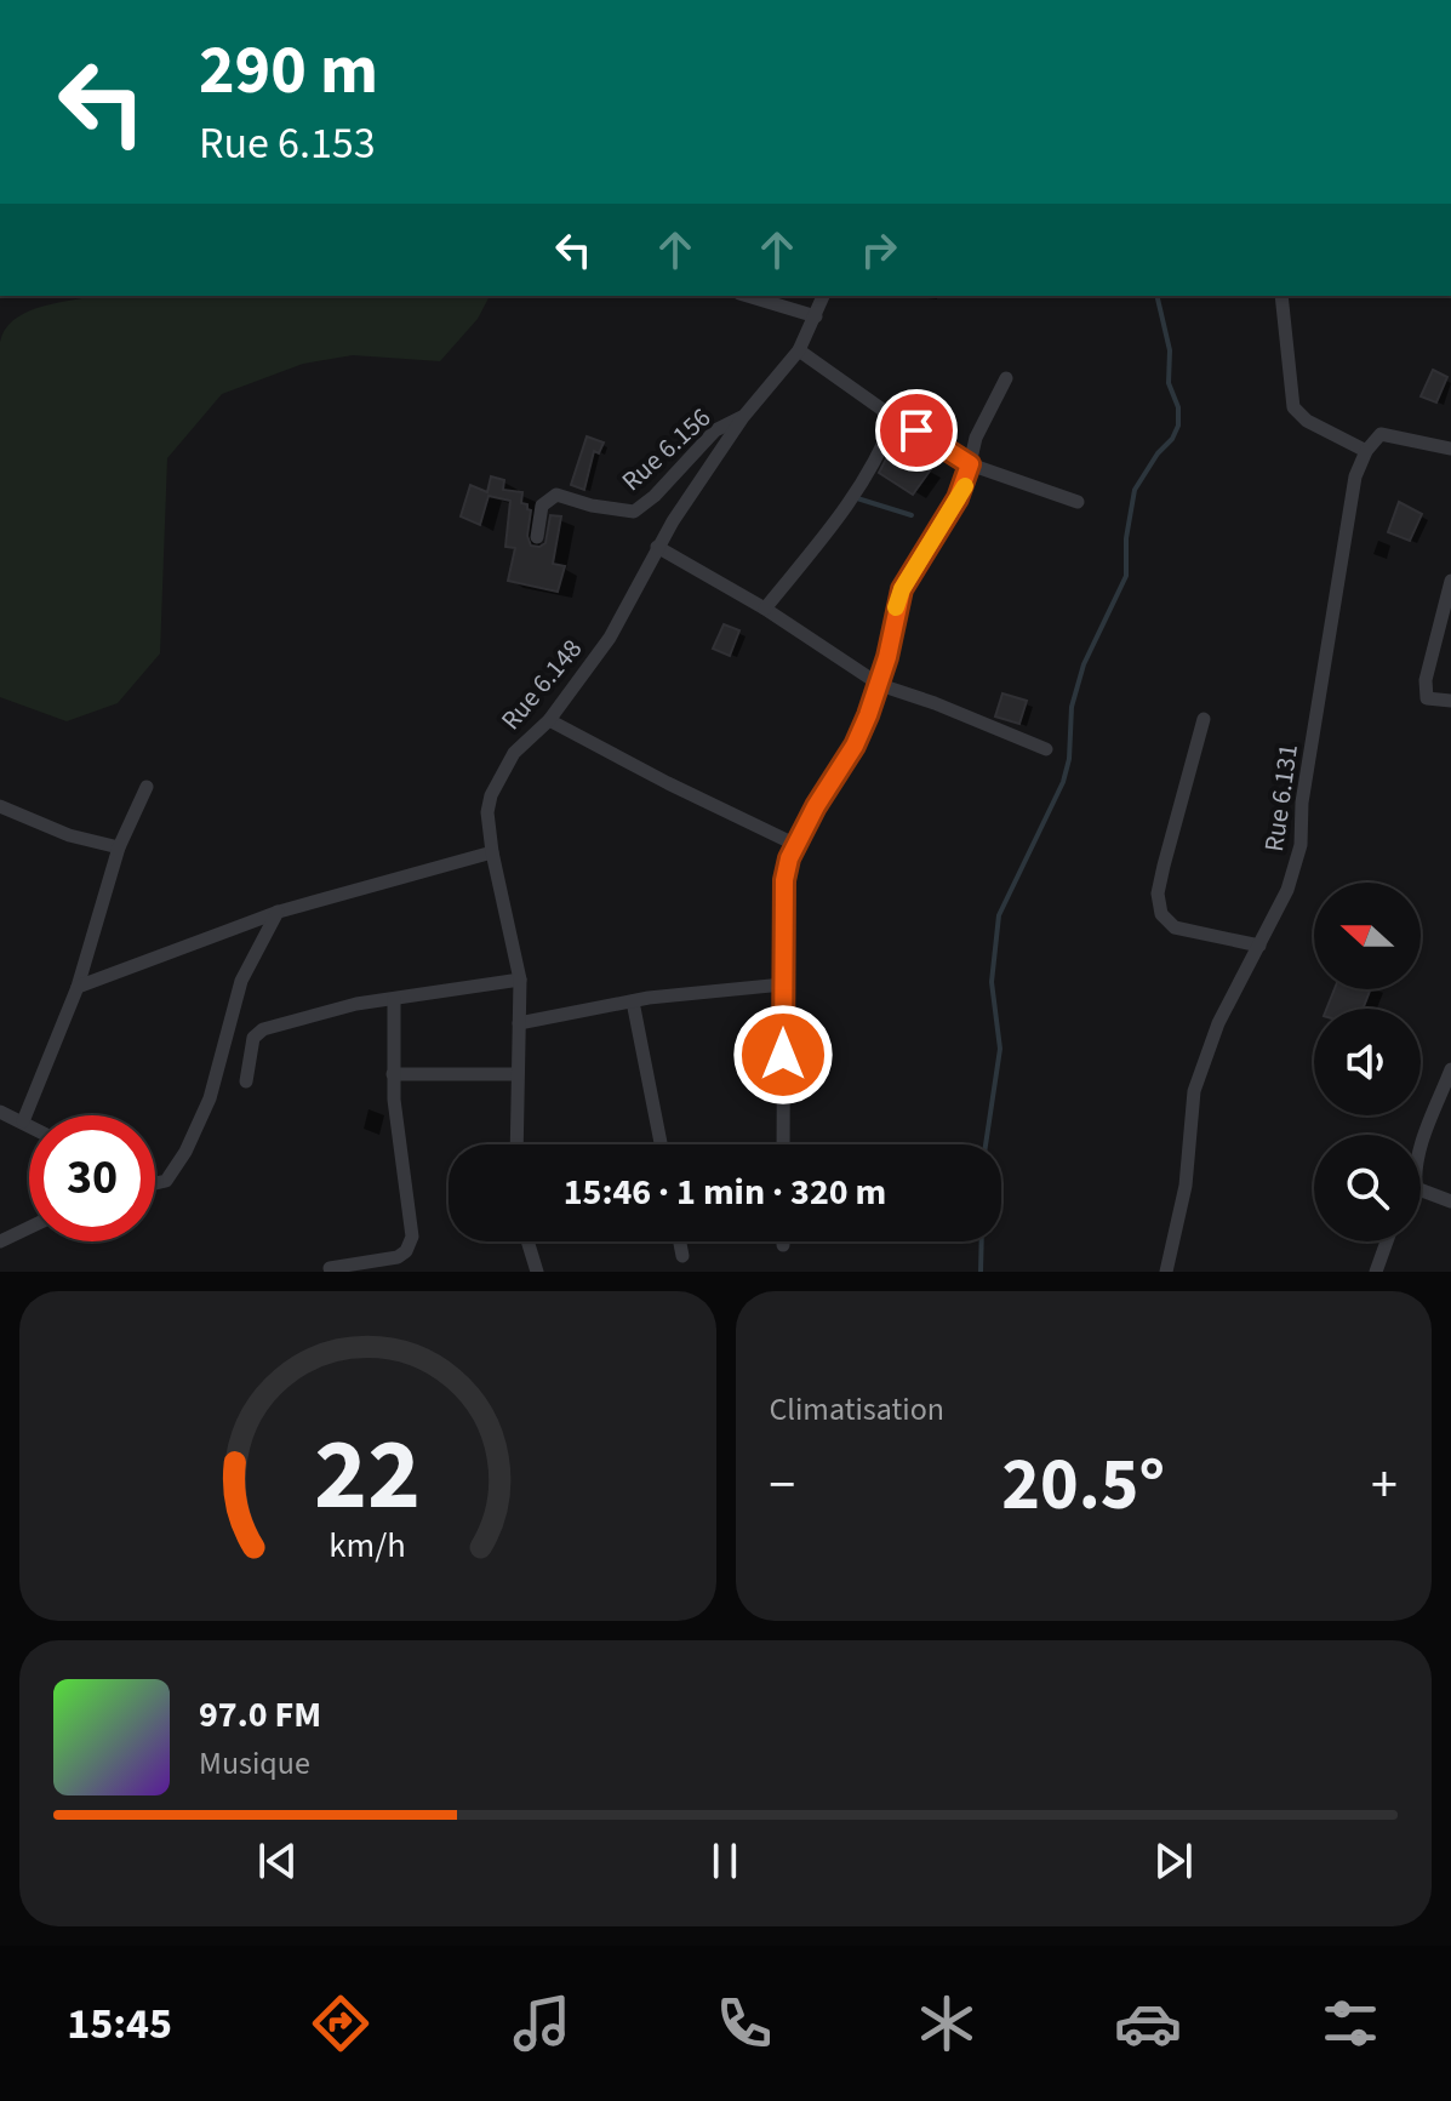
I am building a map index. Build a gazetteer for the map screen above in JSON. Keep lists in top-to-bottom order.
{
  "streets": {
    "street": ["Rue 6.156", "Rue 6.148", "Rue 6.131"]
  },
  "crossings": [
    ["Rue 6.156", "Rue 6.148"]
  ],
  "north": "left",
  "page": {
    "turn": ["290 m", "Rue 6.153"],
    "limit": "30",
    "trip": "15:46 · 1 min · 320 m",
    "tile": "Climatisation",
    "heat": ["−", "20.5°", "+"],
    "song": ["97.0 FM", "Musique"],
    "tabs": "15:45",
    "gauge": ["22", "km/h"]
  }
}
